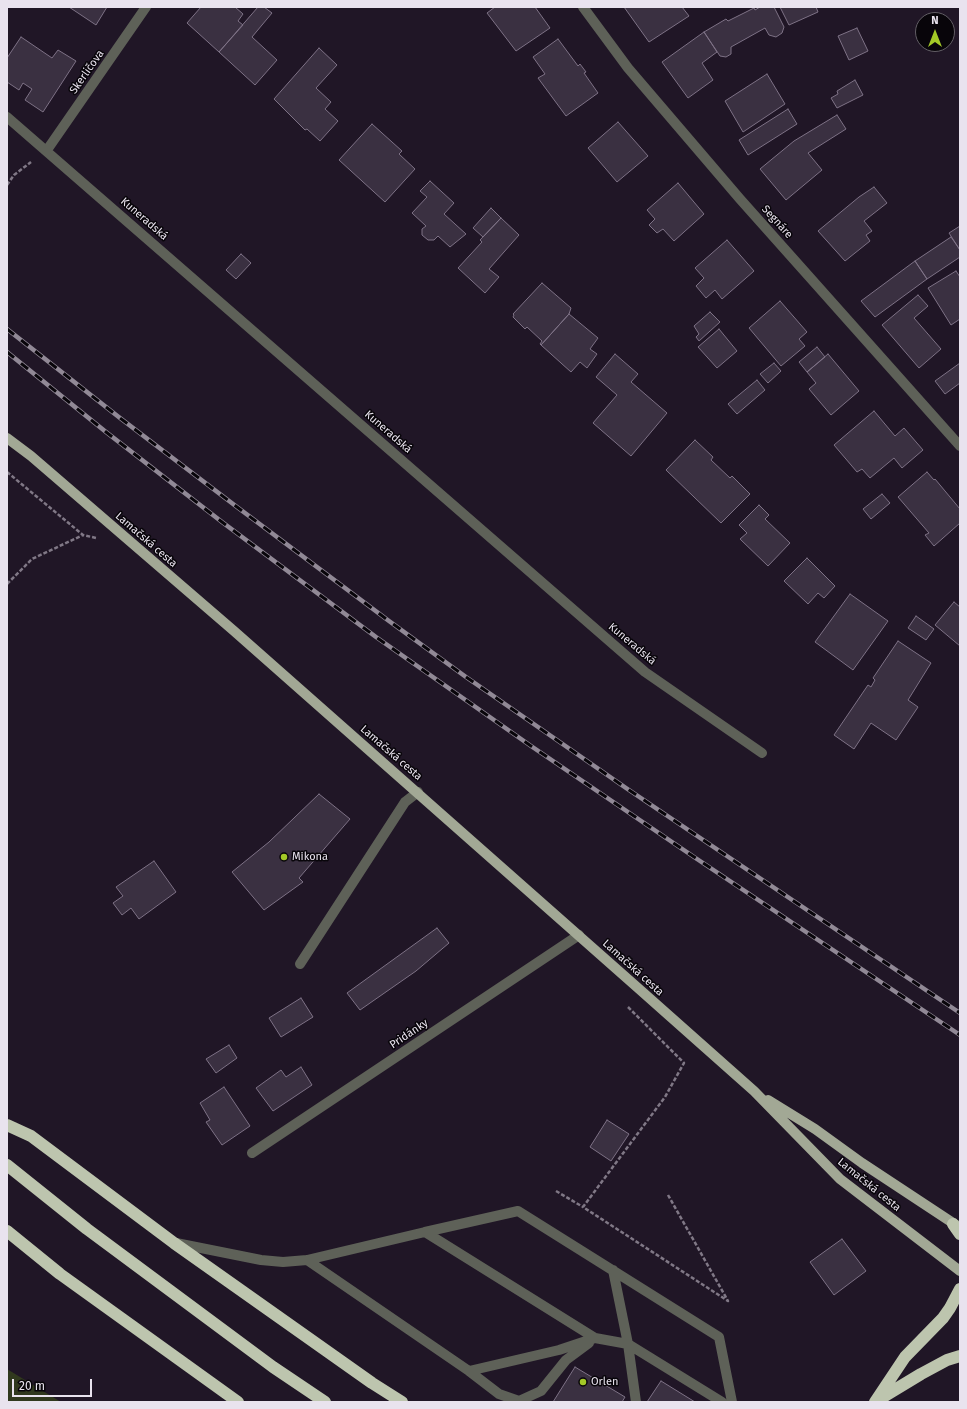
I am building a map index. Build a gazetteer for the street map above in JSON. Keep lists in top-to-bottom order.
{
  "streets": {
    "main road": ["Lamačská cesta"],
    "street": [
      "Skerličova",
      "Kuneradská",
      "Segnáre",
      "Pridánky"
    ]
  },
  "crossings": [
    ["Skerličova", "Kuneradská"],
    ["Lamačská cesta", "Pridánky"]
  ],
  "places": ["Mikona", "Orlen"],
  "scale_bar": "20 m",
  "north": "top"
}
